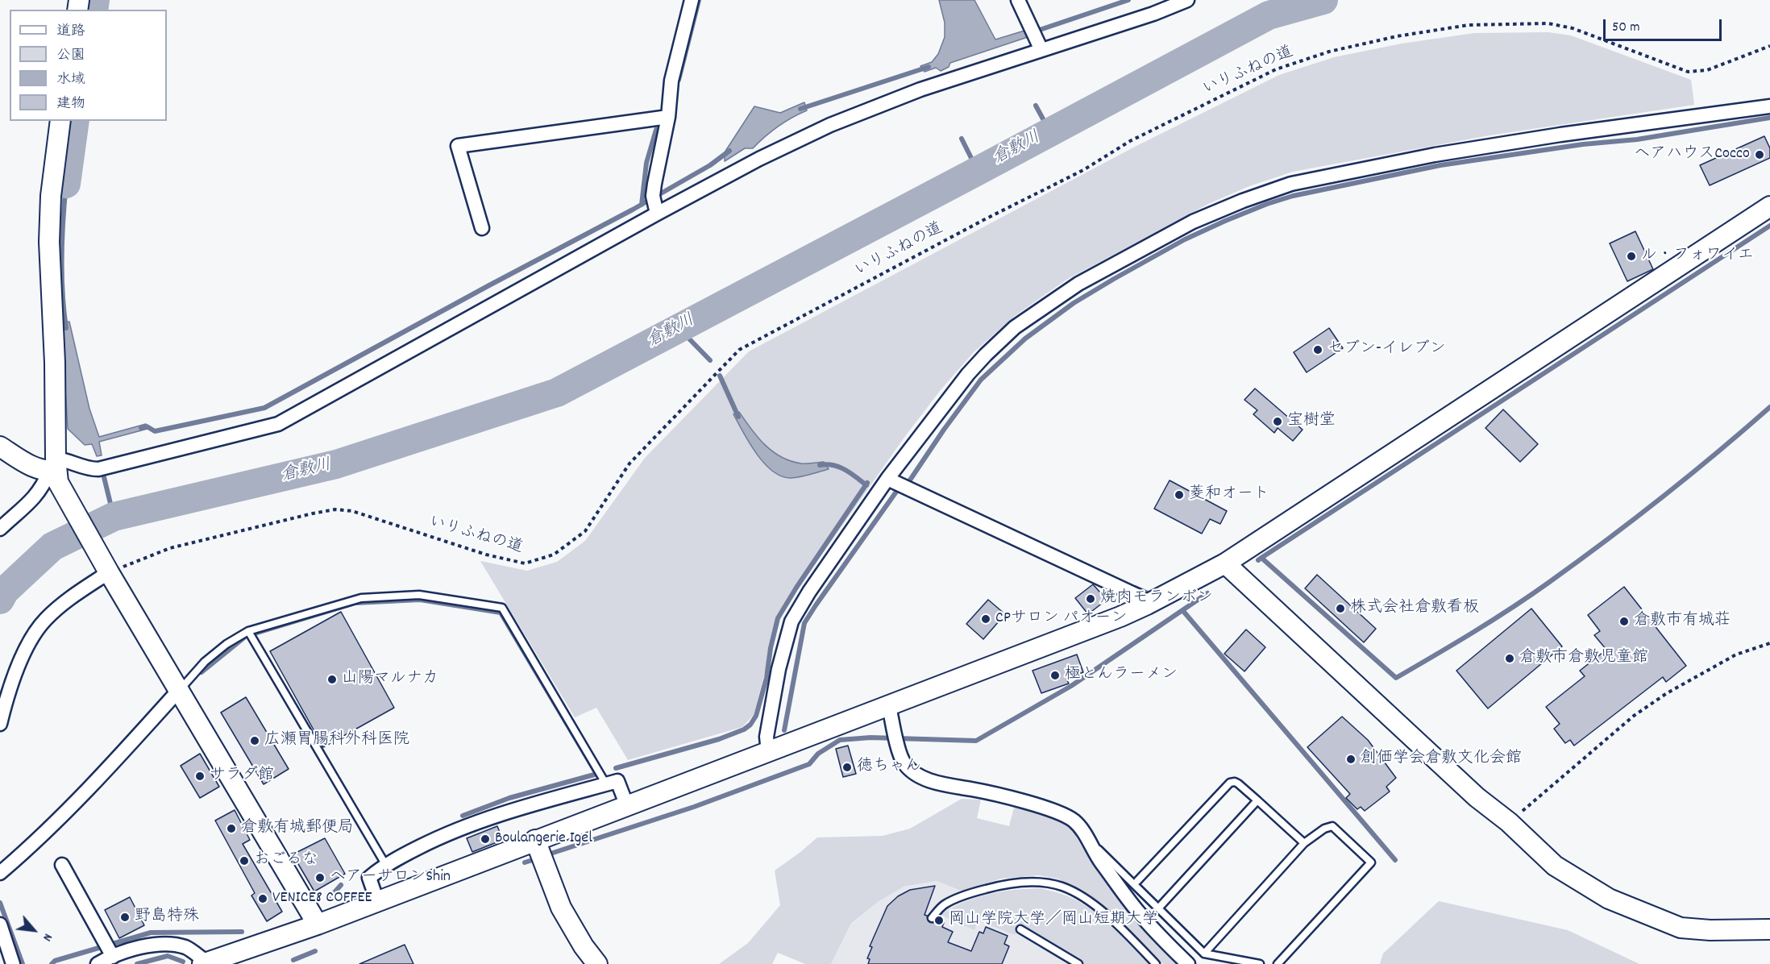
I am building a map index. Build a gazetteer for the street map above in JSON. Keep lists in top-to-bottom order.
{
  "streets": {
    "path": ["いりふねの道"]
  },
  "water": ["倉敷川"],
  "places": [
    "ヘアハウスCocco",
    "ル・フォワイエ",
    "セブン-イレブン",
    "宝樹堂",
    "菱和オート",
    "焼肉モランボン",
    "株式会社倉敷看板",
    "CPサロン パオーン",
    "倉敷市有城荘",
    "倉敷市倉敷児童館",
    "極とんラーメン",
    "山陽マルナカ",
    "広瀬胃腸科外科医院",
    "創価学会倉敷文化会館",
    "徳ちゃん",
    "サラダ館",
    "倉敷有城郵便局",
    "Boulangerie Igel",
    "おごるな",
    "ヘアーサロンShin",
    "VENICE8 COFFEE",
    "野島特殊",
    "岡山学院大学／岡山短期大学"
  ],
  "legend": [
    "道路",
    "公園",
    "水域",
    "建物"
  ],
  "scale_bar": "50 m",
  "north": "bottom right"
}
